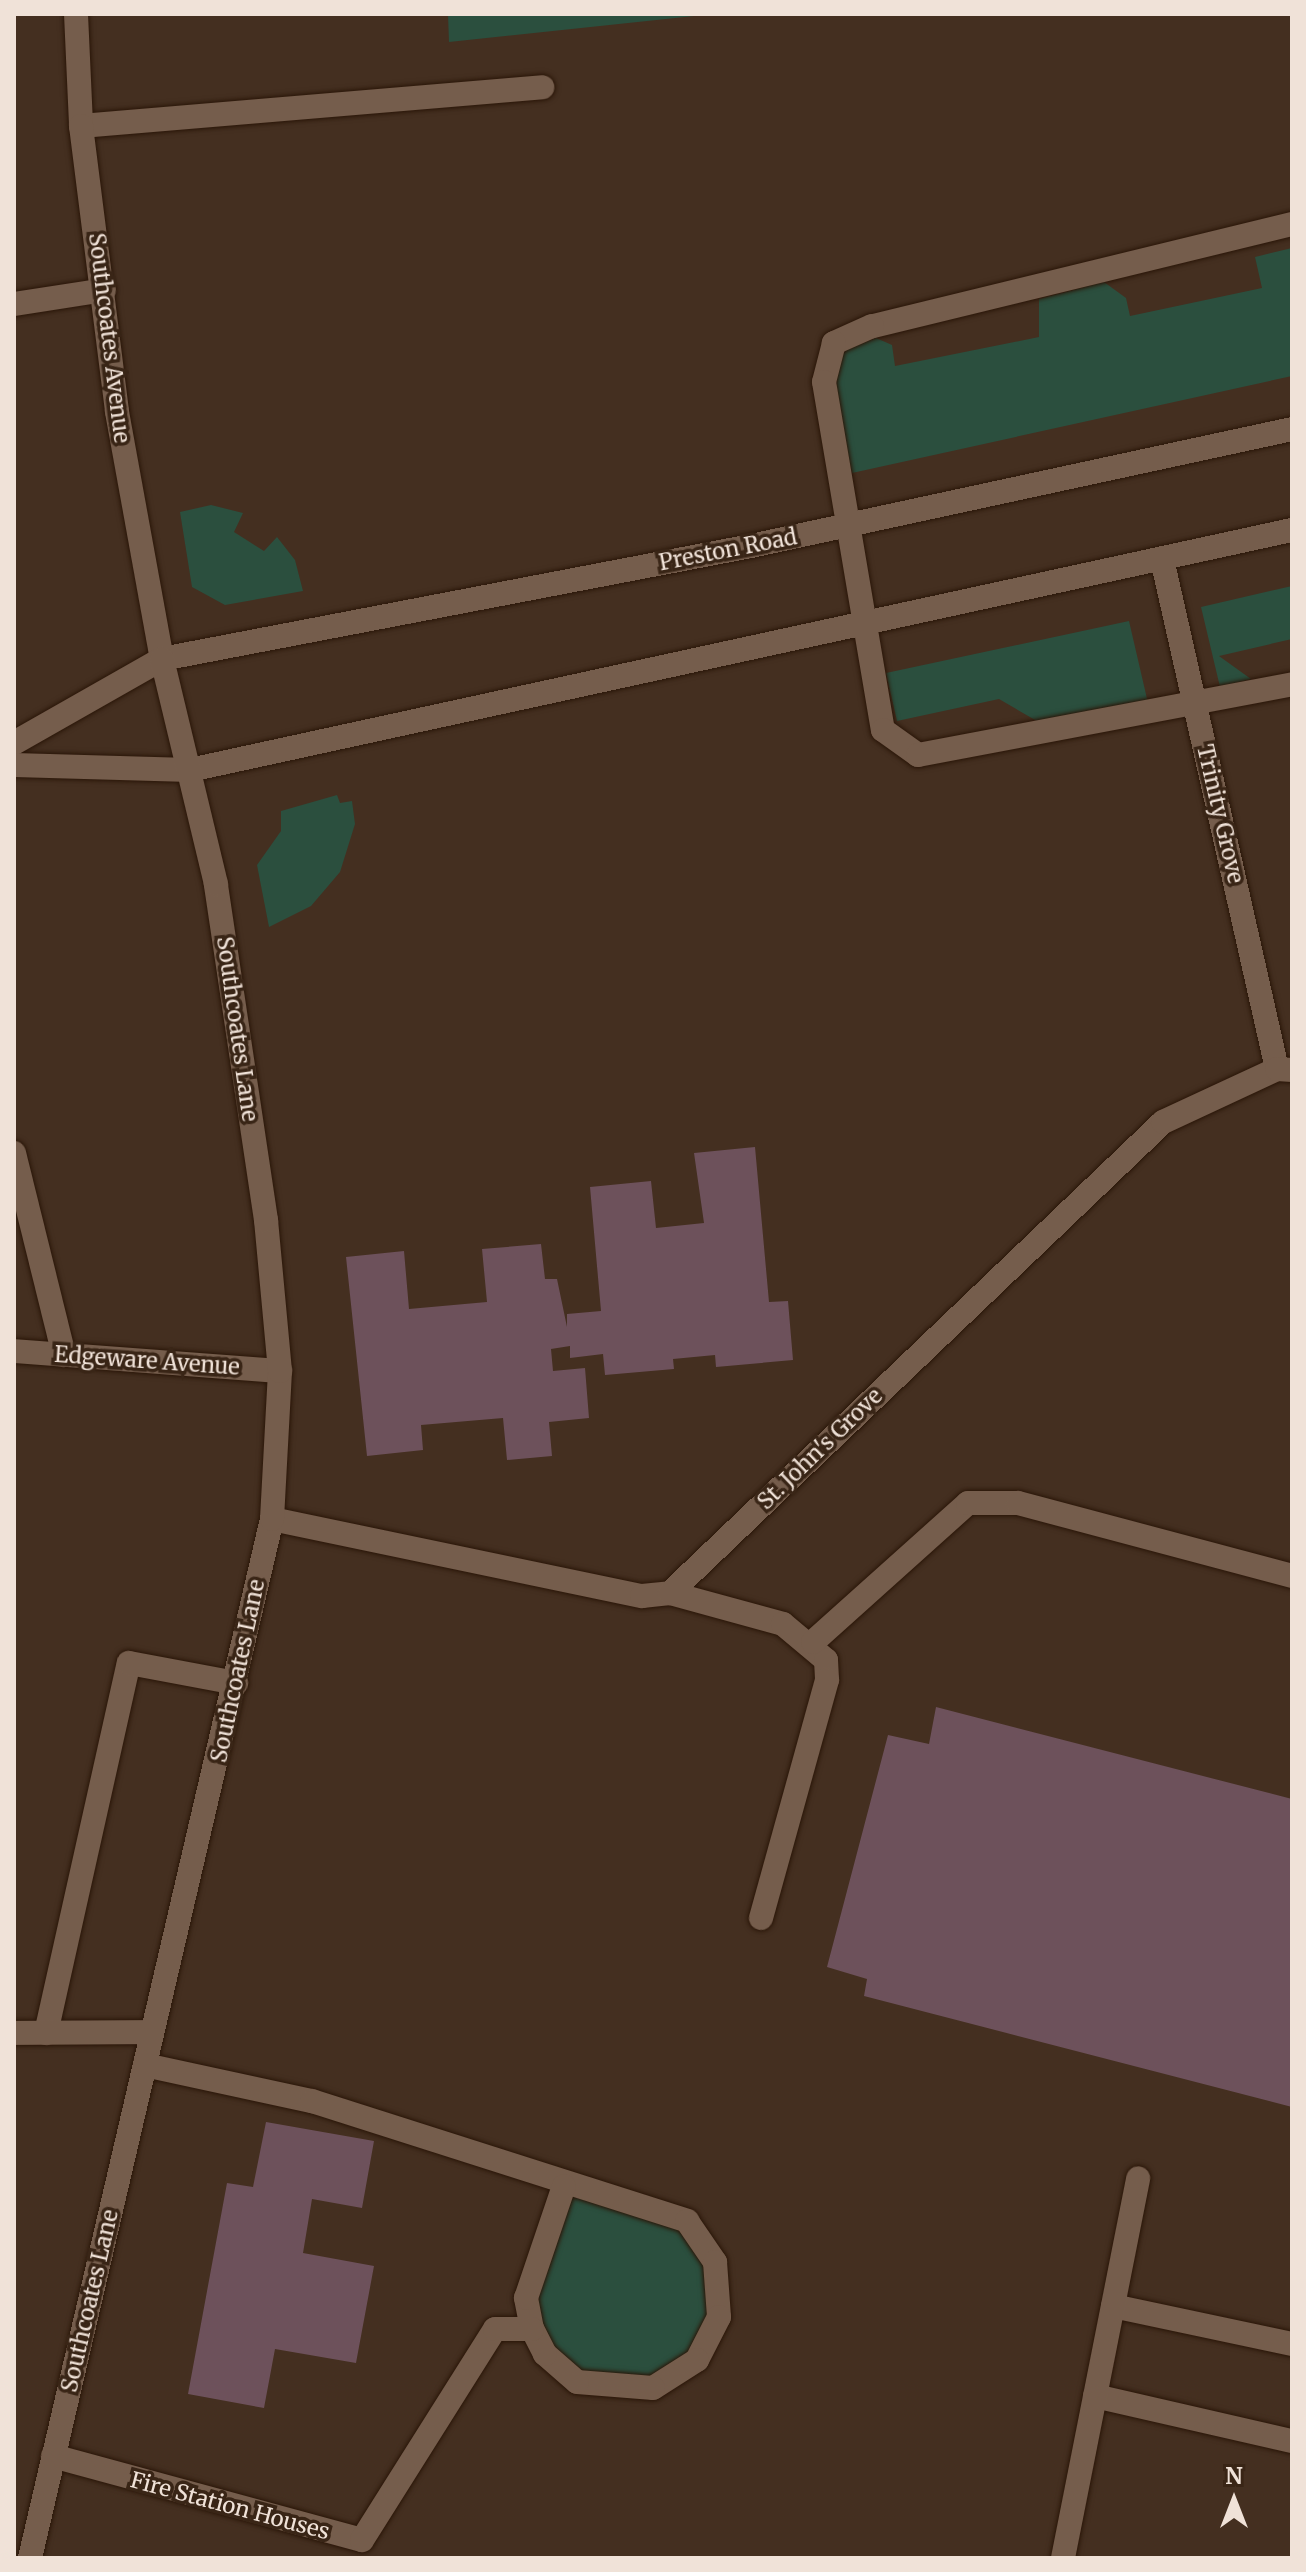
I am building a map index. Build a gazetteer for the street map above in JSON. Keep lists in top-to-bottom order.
{
  "streets": {
    "street": [
      "Southcoates Avenue",
      "Preston Road",
      "Trinity Grove",
      "Southcoates Lane",
      "Edgeware Avenue",
      "St. John's Grove",
      "Fire Station Houses"
    ]
  },
  "crossings": [
    ["Southcoates Avenue", "Preston Road"],
    ["Southcoates Avenue", "Southcoates Lane"],
    ["Preston Road", "Southcoates Lane"],
    ["Trinity Grove", "St. John's Grove"],
    ["Southcoates Lane", "Edgeware Avenue"],
    ["Southcoates Lane", "Fire Station Houses"]
  ],
  "north": "top"
}
